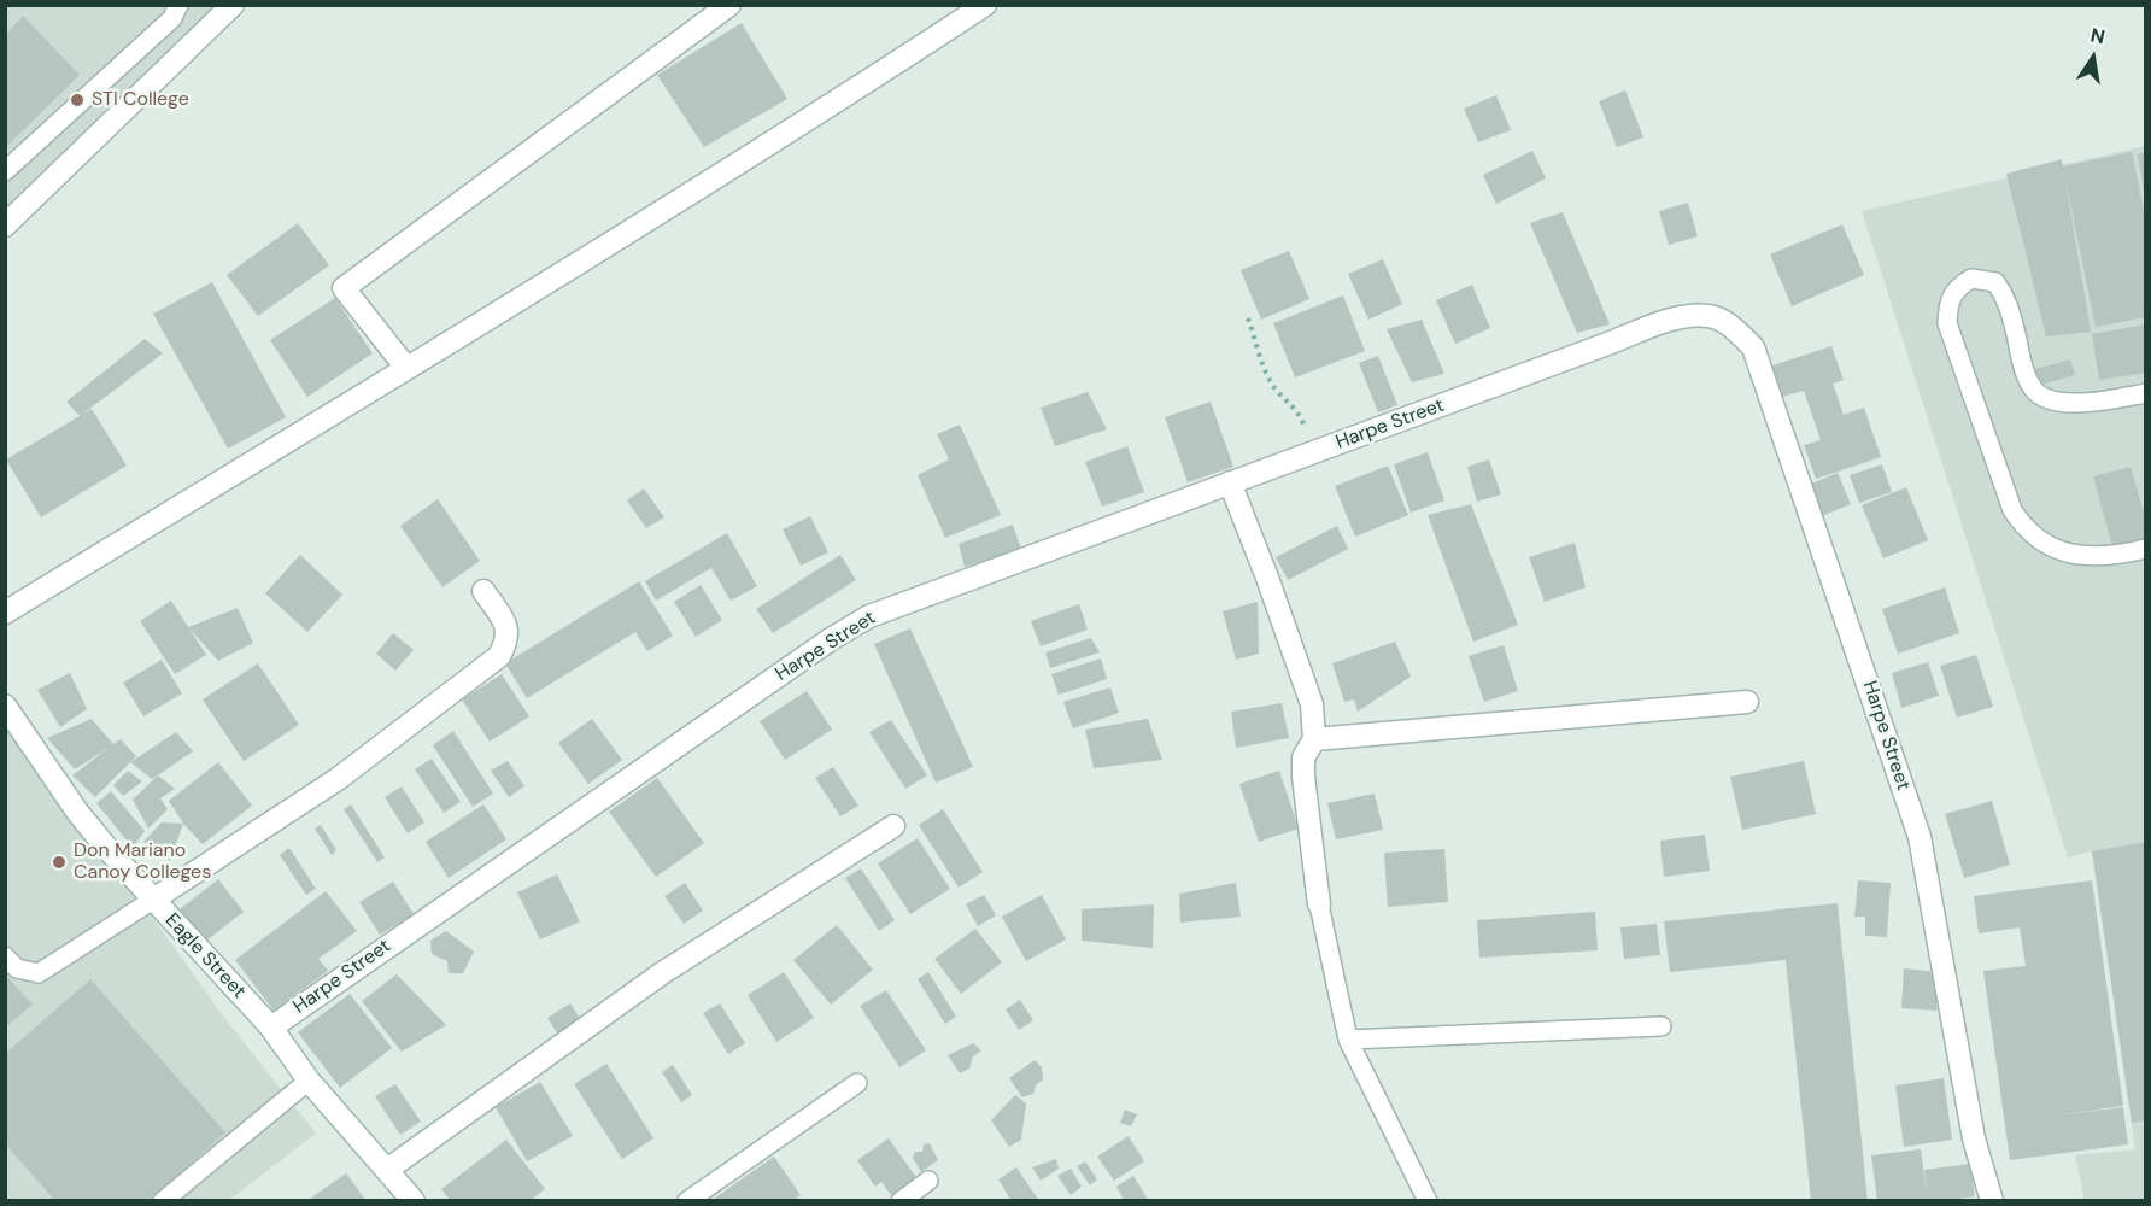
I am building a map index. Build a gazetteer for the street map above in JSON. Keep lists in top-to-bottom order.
{
  "streets": {
    "street": ["Harpe Street", "Eagle Street"]
  },
  "crossings": [
    ["Harpe Street", "Eagle Street"]
  ],
  "places": ["STI College", "Don Mariano Canoy Colleges"],
  "north": "top"
}
